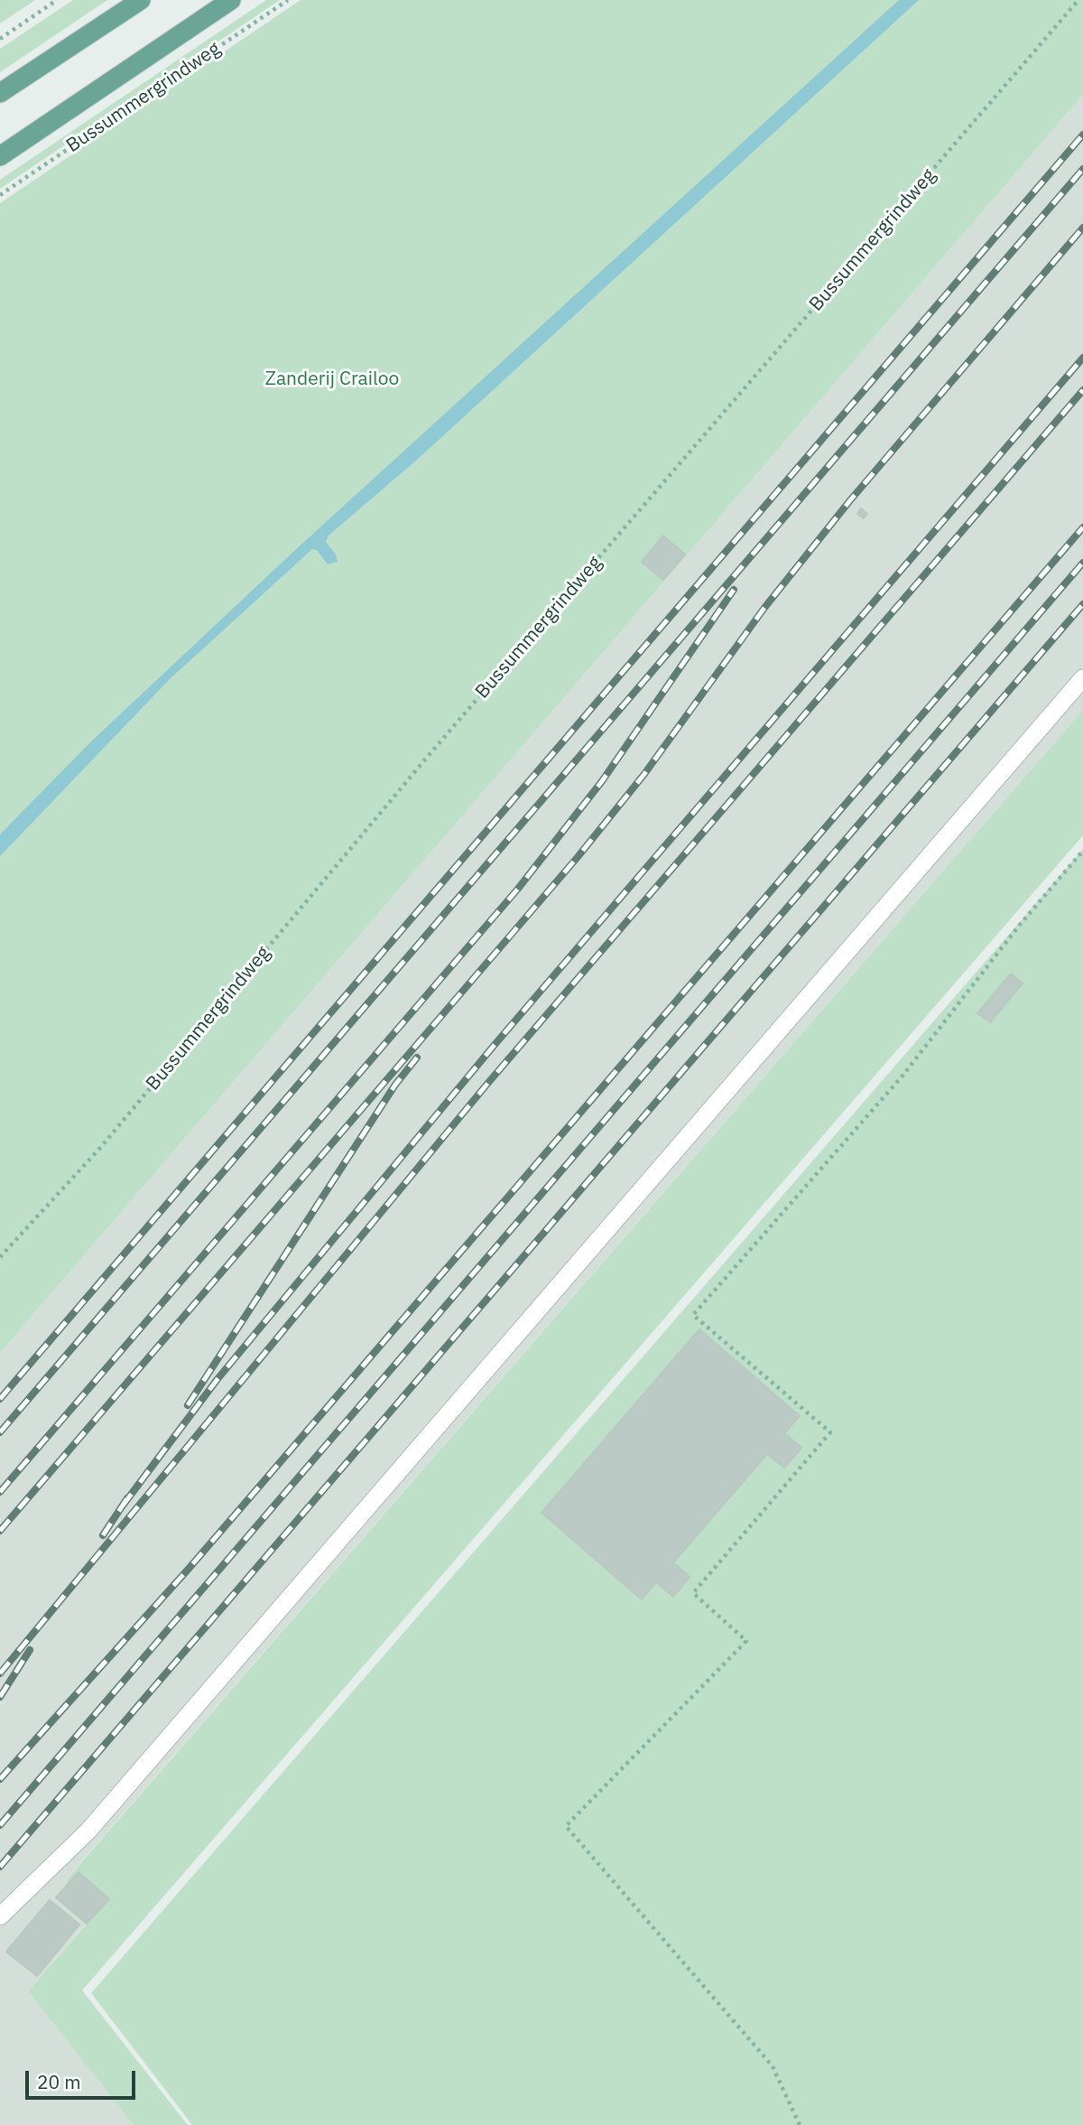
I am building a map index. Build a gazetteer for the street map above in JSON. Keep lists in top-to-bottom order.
{
  "streets": {
    "main road": ["Bussummergrindweg"]
  },
  "parks": ["Zanderij Crailoo"],
  "scale_bar": "20 m"
}
